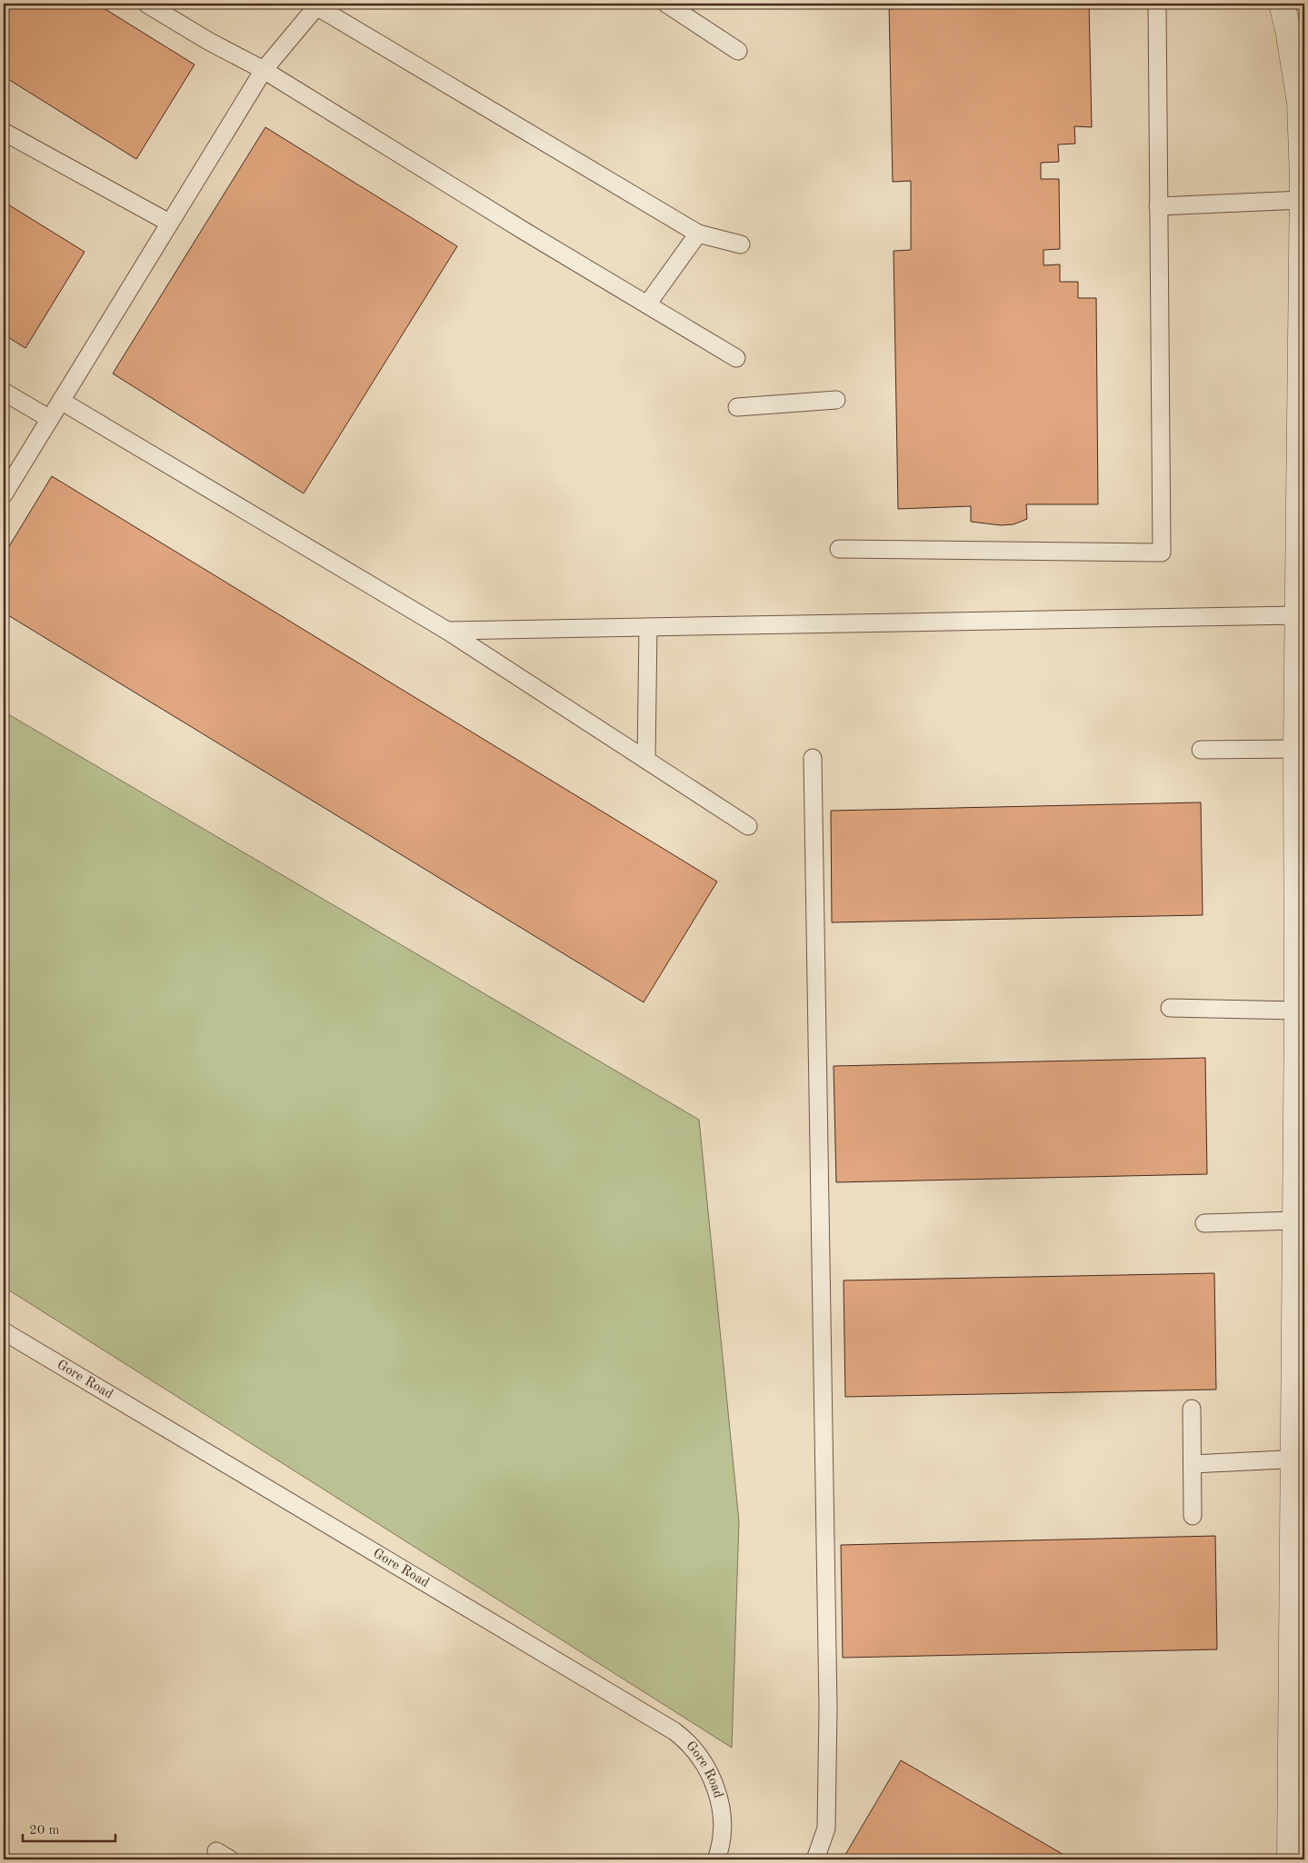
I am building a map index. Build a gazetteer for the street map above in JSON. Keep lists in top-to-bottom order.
{
  "streets": {
    "lane": ["Gore Road"]
  },
  "scale_bar": "20 m"
}
